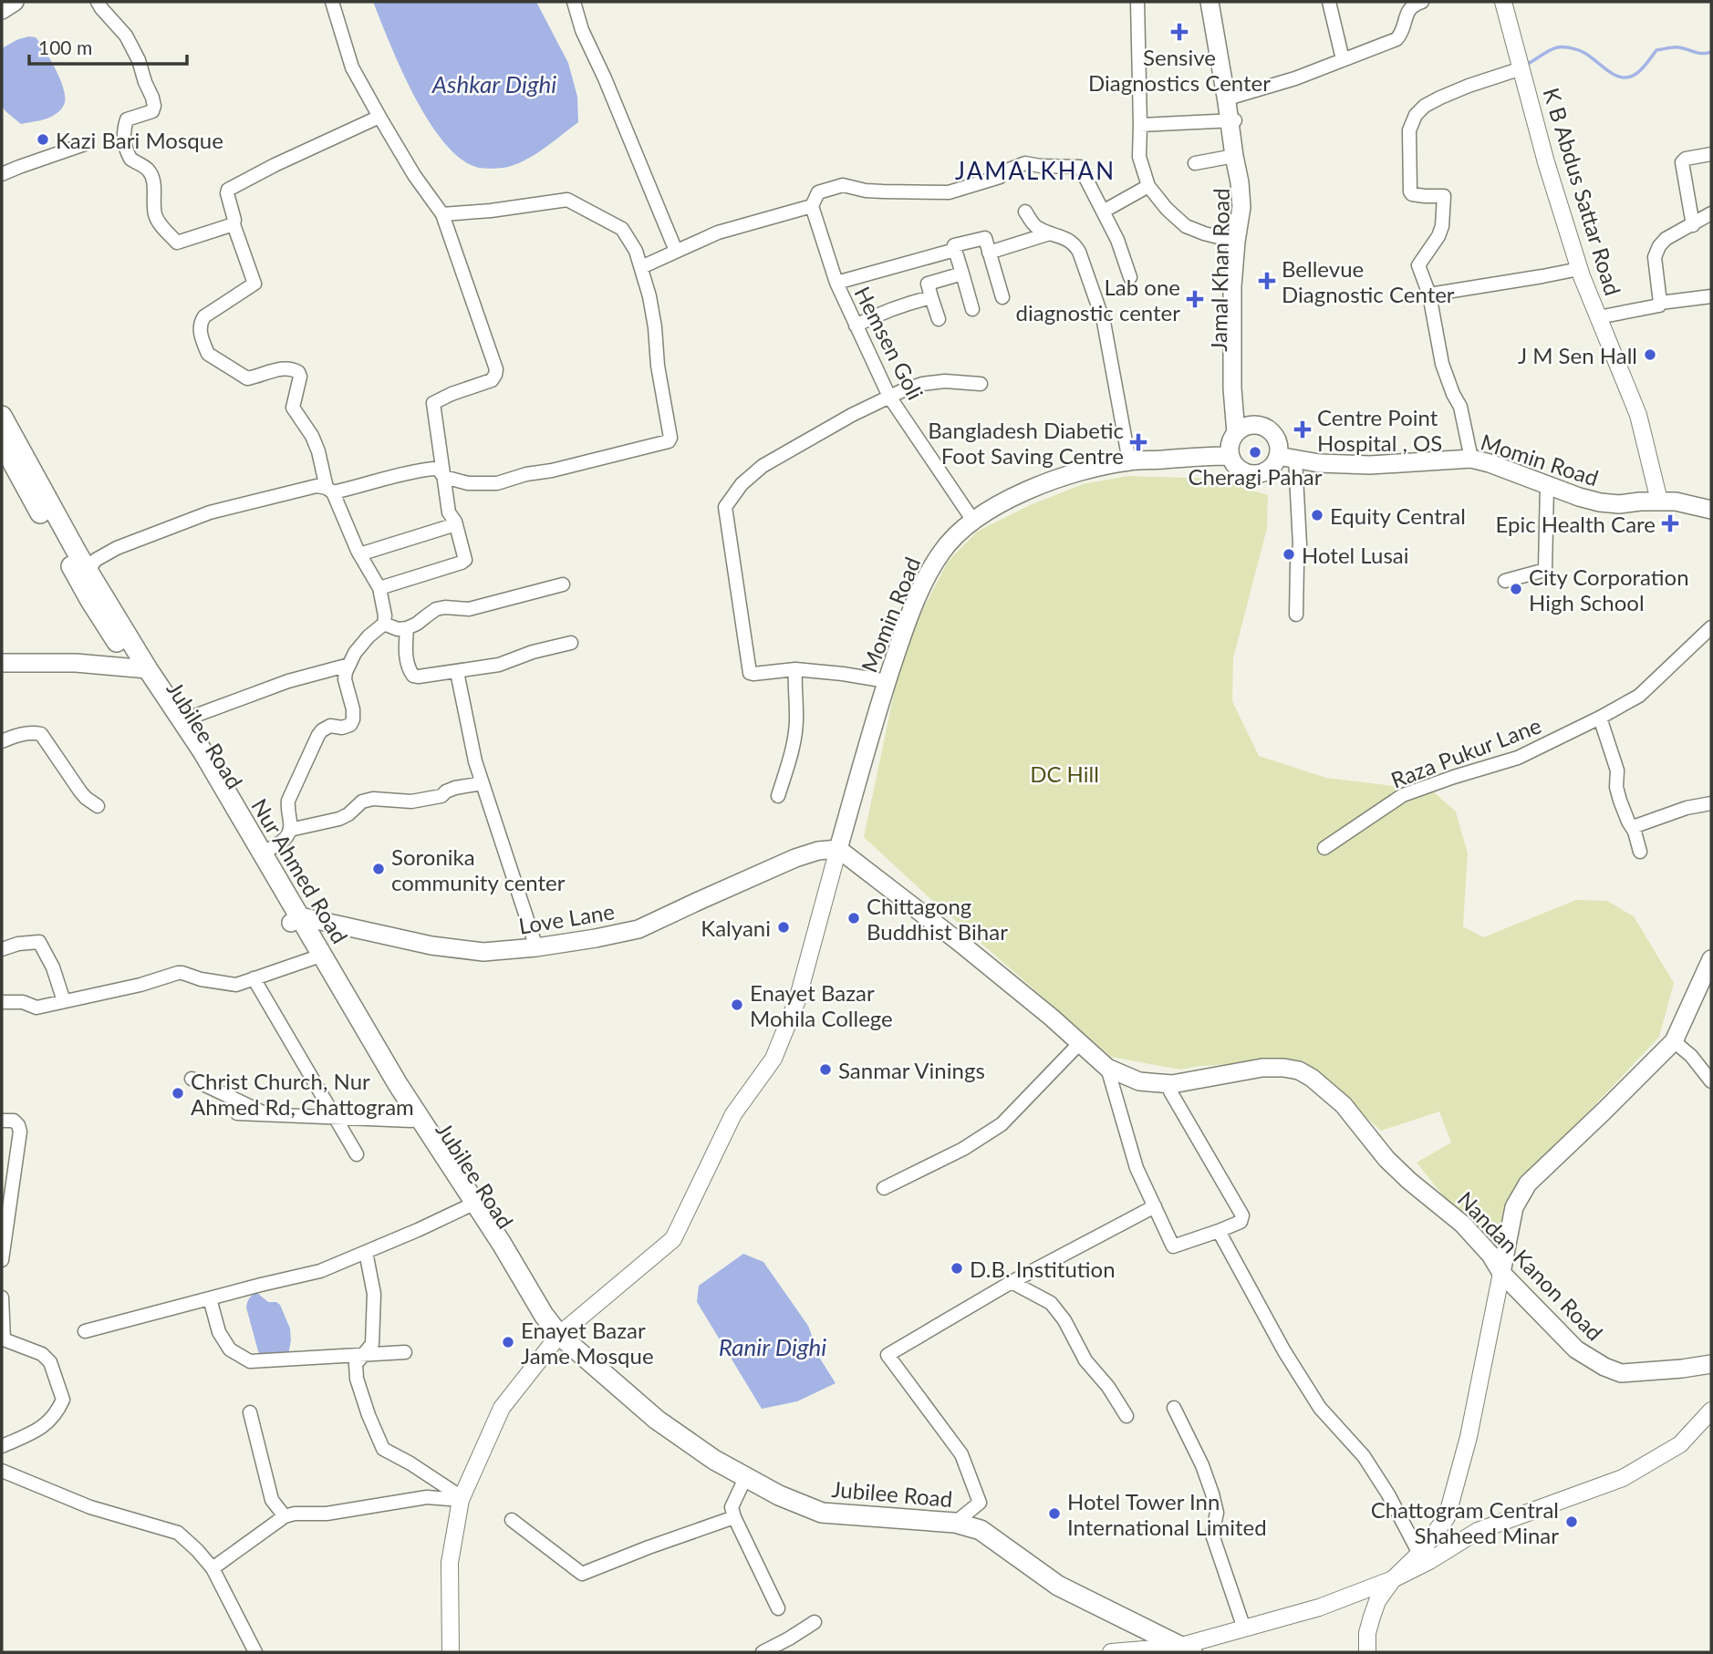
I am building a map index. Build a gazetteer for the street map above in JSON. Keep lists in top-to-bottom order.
{
  "streets": {
    "main road": [
      "Jamal Khan Road",
      "Momin Road",
      "Jubilee Road",
      "Nur Ahmed Road",
      "Love Lane",
      "Nandan Kanon Road"
    ],
    "street": ["K B Abdus Sattar Road", "Hemsen Goli", "Raza Pukur Lane"]
  },
  "crossings": [
    ["K B Abdus Sattar Road", "Momin Road"],
    ["Jamal Khan Road", "Momin Road"],
    ["Hemsen Goli", "Momin Road"],
    ["Momin Road", "Love Lane"],
    ["Momin Road", "Nandan Kanon Road"],
    ["Jubilee Road", "Nur Ahmed Road"],
    ["Jubilee Road", "Love Lane"],
    ["Nur Ahmed Road", "Love Lane"],
    ["Love Lane", "Nandan Kanon Road"]
  ],
  "districts": ["JAMALKHAN"],
  "water": ["Ashkar Dighi", "Ranir Dighi"],
  "parks": ["DC Hill"],
  "places": {
    "health": [
      "Sensive Diagnostics Center",
      "Bellevue Diagnostic Center",
      "Lab one diagnostic center",
      "Centre Point Hospital , OS",
      "Bangladesh Diabetic Foot Saving Centre",
      "Epic Health Care"
    ],
    "other": [
      "Kazi Bari Mosque",
      "J M Sen Hall",
      "Cheragi Pahar",
      "Equity Central",
      "Hotel Lusai",
      "City Corporation High School",
      "Soronika community center",
      "Chittagong Buddhist Bihar",
      "Kalyani",
      "Enayet Bazar Mohila College",
      "Sanmar Vinings",
      "Christ Church, Nur Ahmed Rd, Chattogram",
      "D.B. Institution",
      "Enayet Bazar Jame Mosque",
      "Hotel Tower Inn International Limited",
      "Chattogram Central Shaheed Minar"
    ]
  },
  "scale_bar": "100 m"
}
